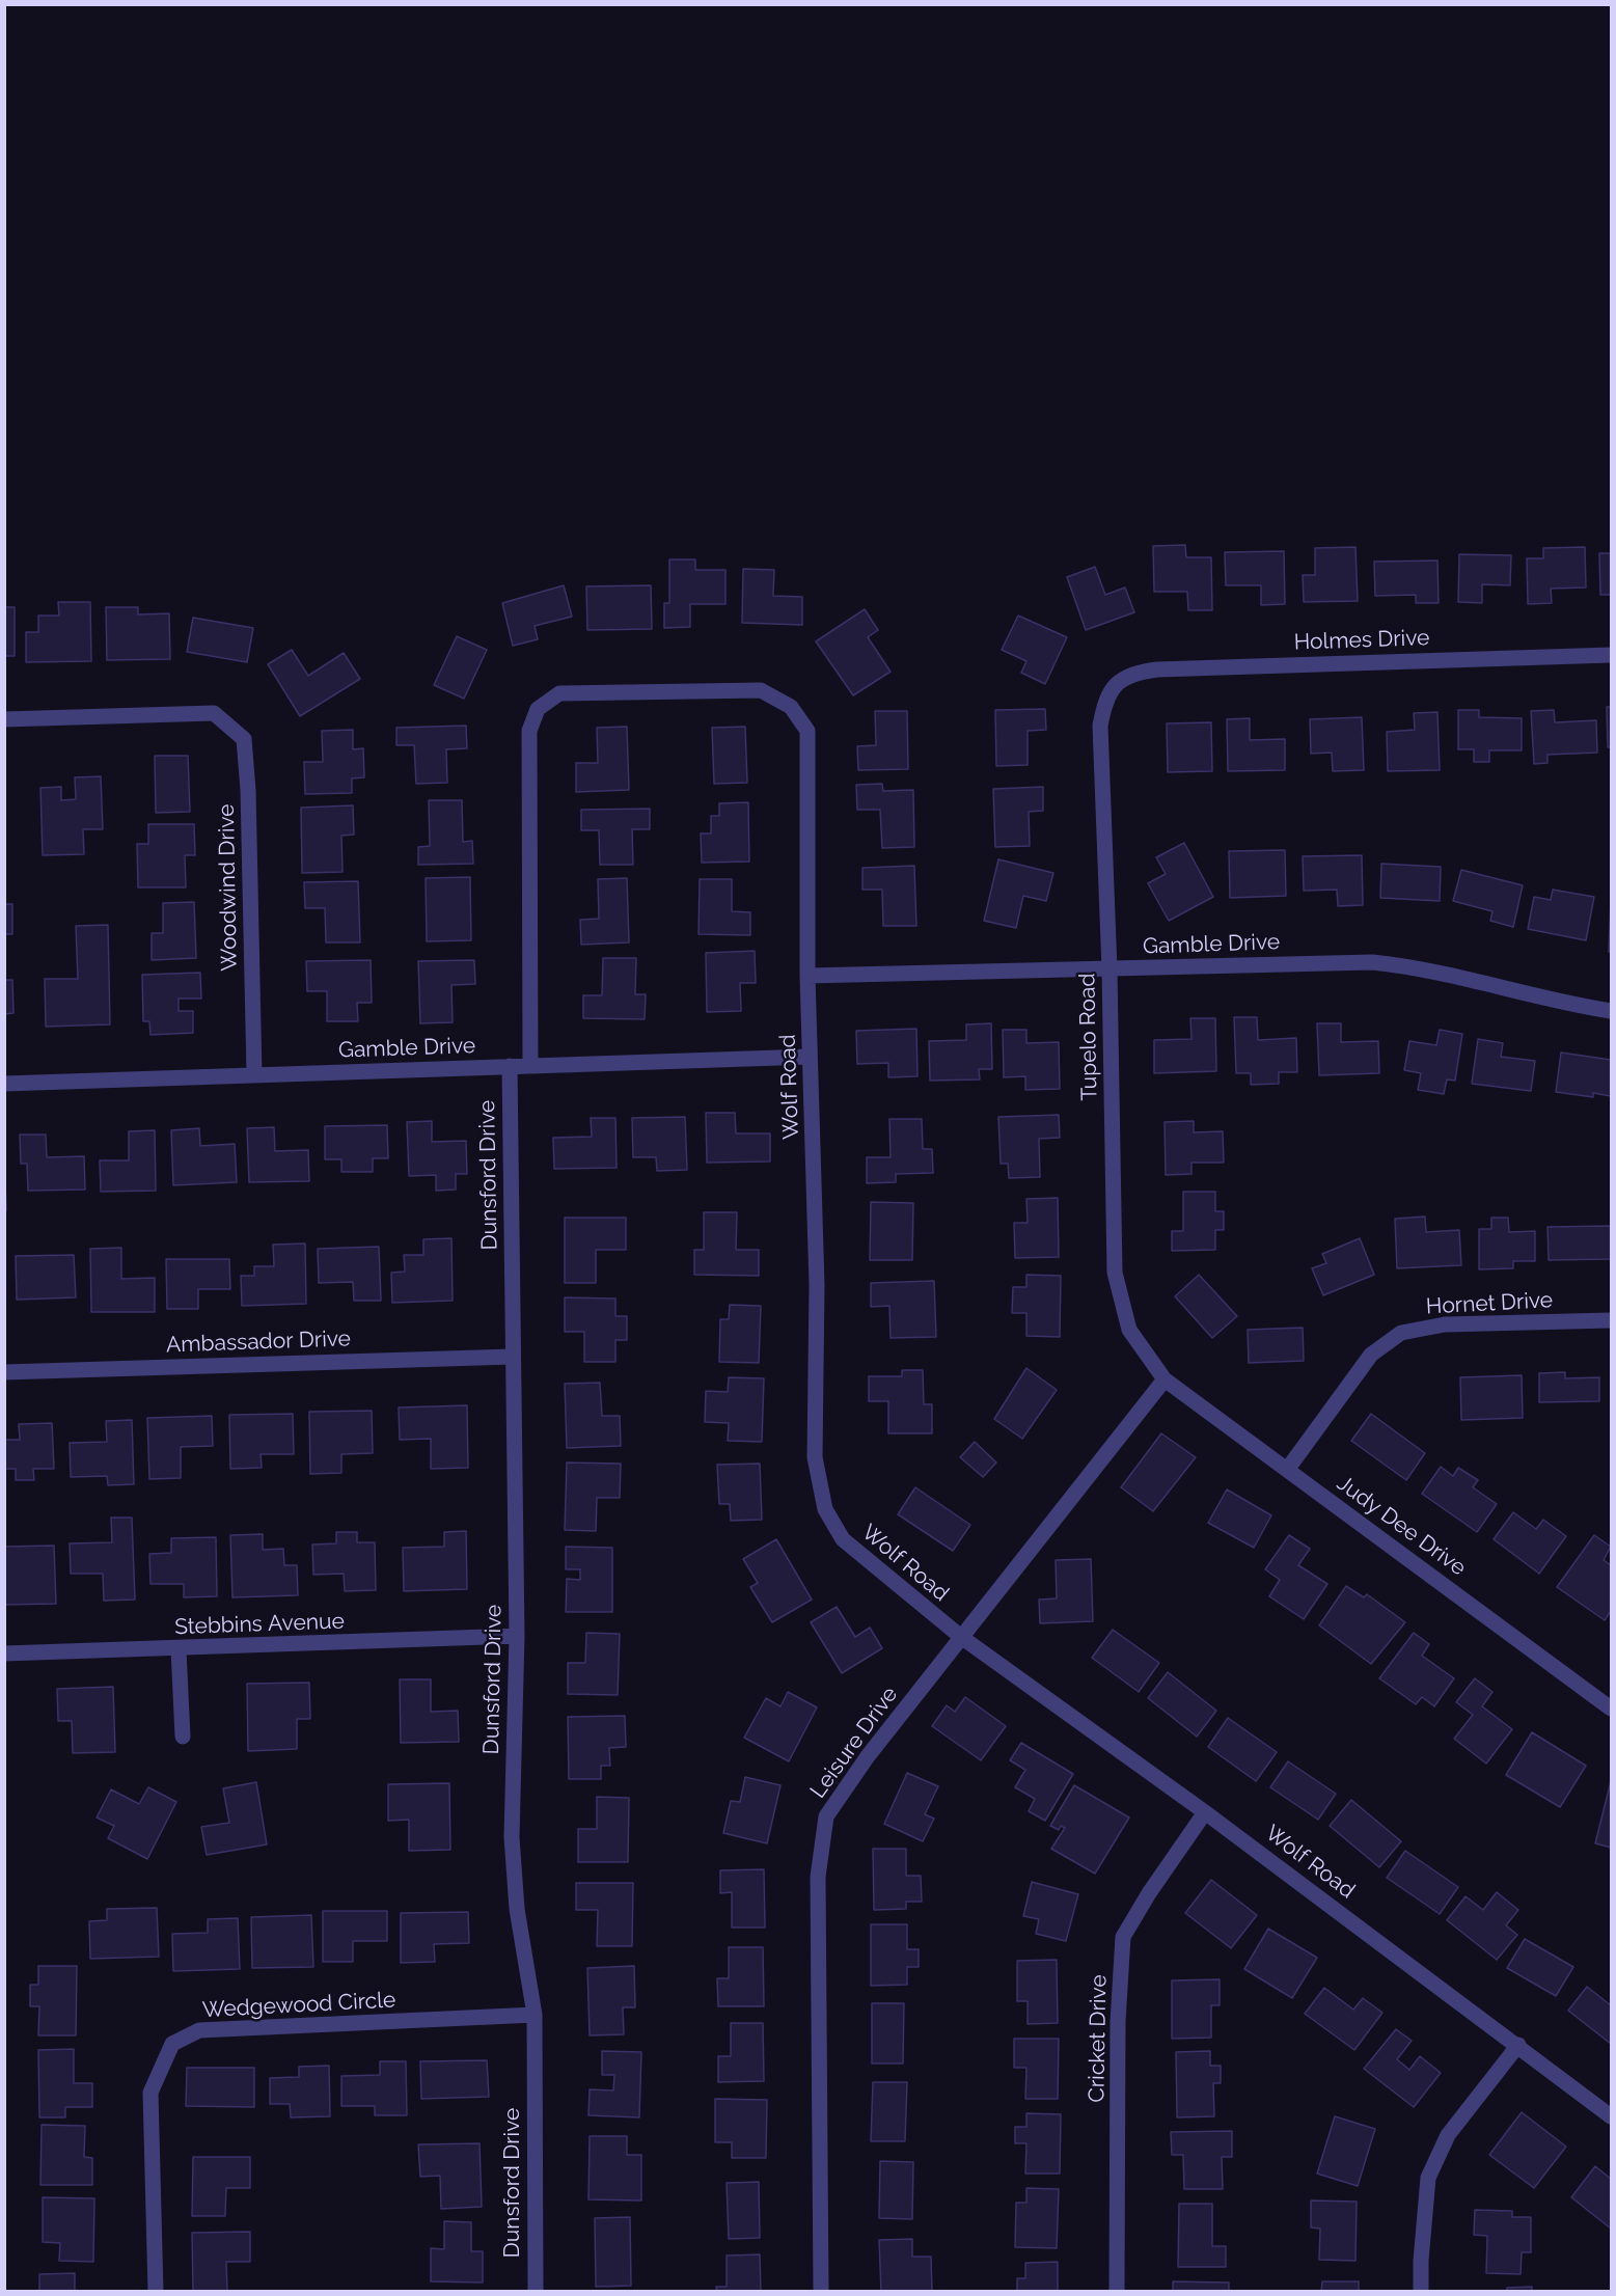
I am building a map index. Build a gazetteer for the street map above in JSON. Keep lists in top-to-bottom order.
{
  "streets": {
    "street": [
      "Holmes Drive",
      "Woodwind Drive",
      "Gamble Drive",
      "Tupelo Road",
      "Wolf Road",
      "Dunsford Drive",
      "Hornet Drive",
      "Ambassador Drive",
      "Judy Dee Drive",
      "Stebbins Avenue",
      "Leisure Drive",
      "Wedgewood Circle",
      "Cricket Drive"
    ]
  },
  "crossings": [
    ["Holmes Drive", "Tupelo Road"],
    ["Woodwind Drive", "Gamble Drive"],
    ["Gamble Drive", "Tupelo Road"],
    ["Gamble Drive", "Wolf Road"],
    ["Gamble Drive", "Dunsford Drive"],
    ["Tupelo Road", "Judy Dee Drive"],
    ["Tupelo Road", "Leisure Drive"],
    ["Wolf Road", "Leisure Drive"],
    ["Wolf Road", "Cricket Drive"],
    ["Dunsford Drive", "Ambassador Drive"],
    ["Dunsford Drive", "Stebbins Avenue"],
    ["Dunsford Drive", "Wedgewood Circle"],
    ["Hornet Drive", "Judy Dee Drive"],
    ["Judy Dee Drive", "Leisure Drive"]
  ]
}
